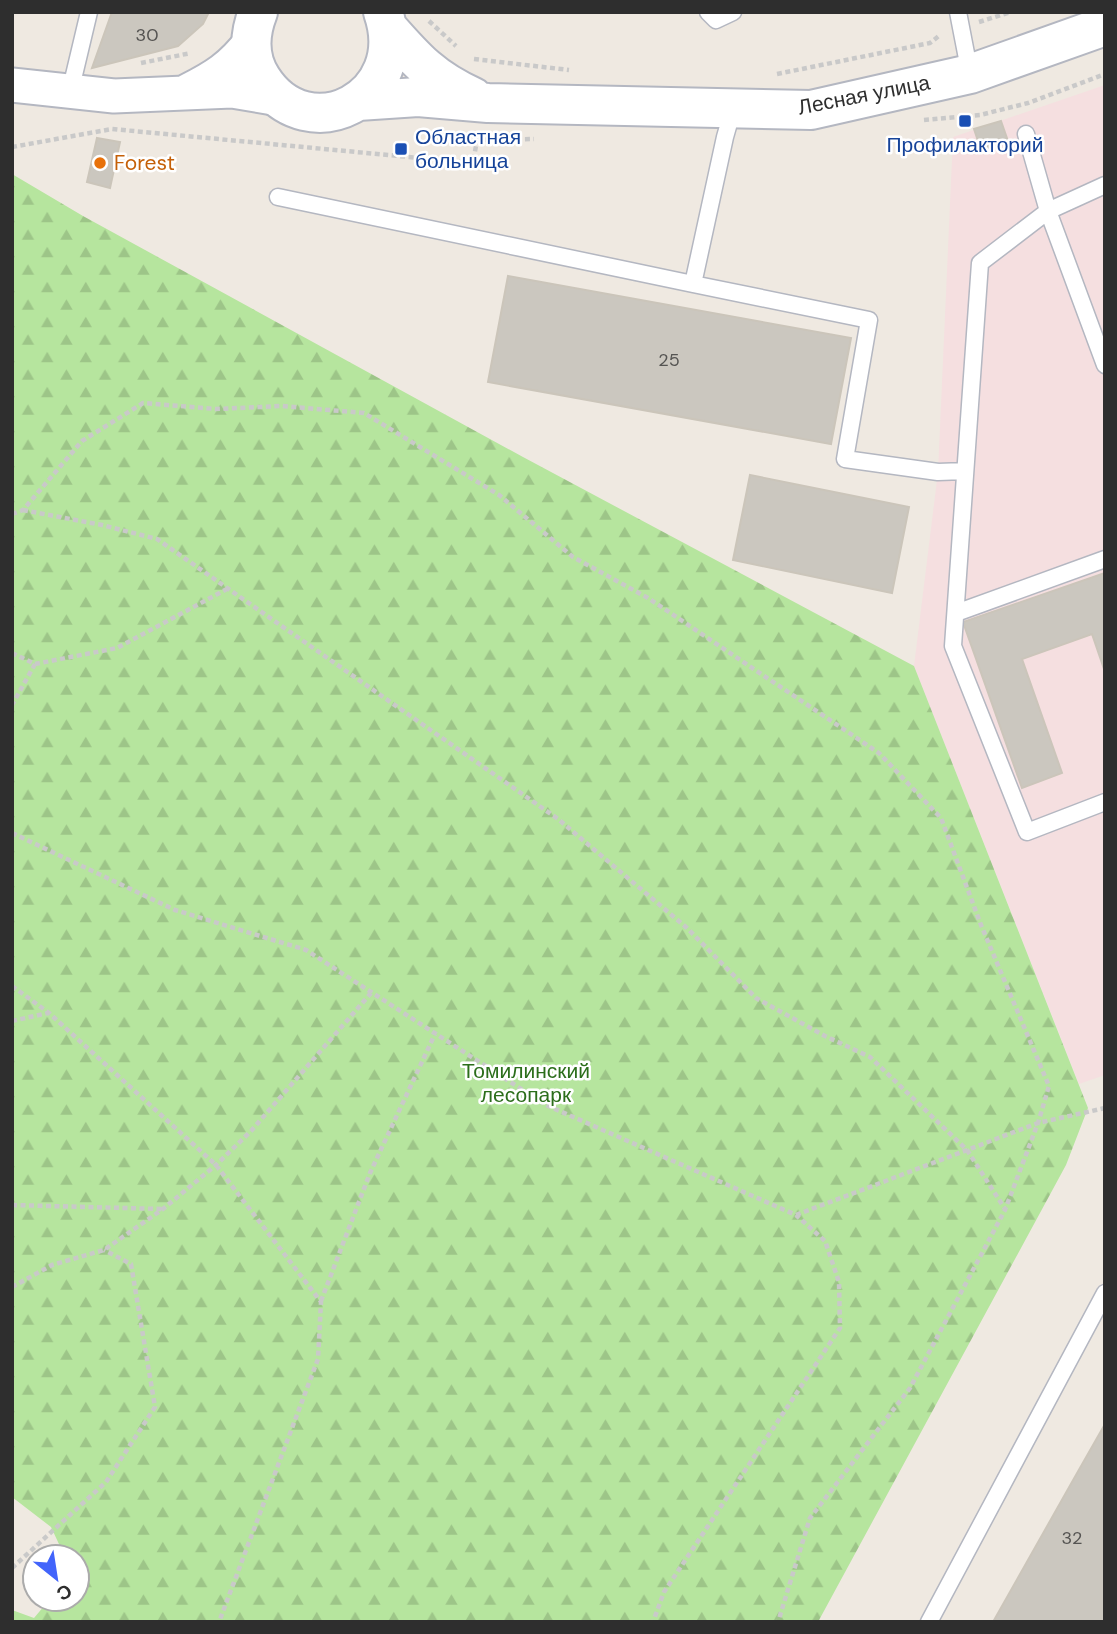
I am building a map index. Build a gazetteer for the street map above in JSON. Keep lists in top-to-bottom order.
{
  "streets": {
    "main road": ["Лесная улица"]
  },
  "parks": ["Томилинский лесопарк"],
  "places": {
    "transit": ["Профилакторий", "Областная больница"],
    "other": ["Forest"]
  },
  "house_numbers": ["30", "25", "32"],
  "north": "bottom right"
}
